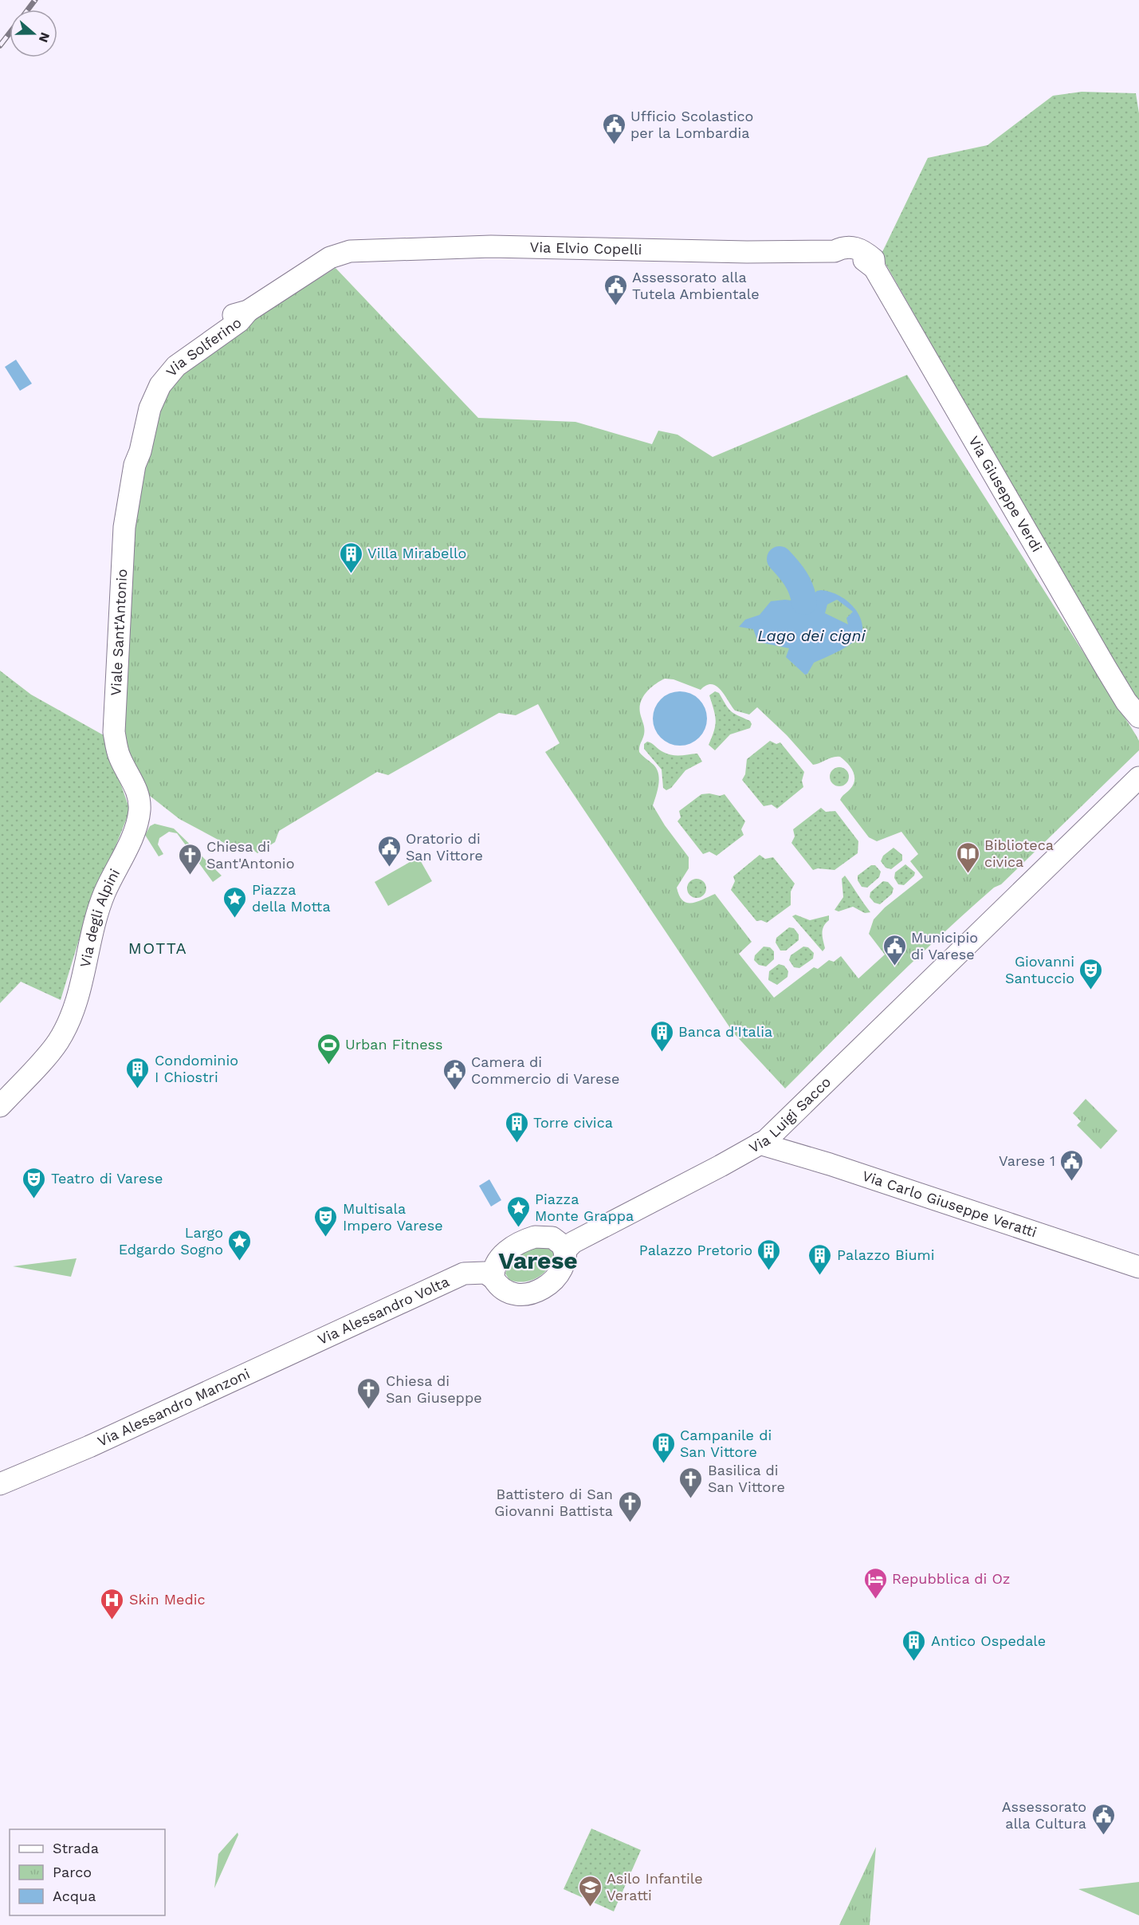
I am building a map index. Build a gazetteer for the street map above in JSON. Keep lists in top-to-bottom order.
{
  "streets": {
    "main road": [
      "Via Elvio Copelli",
      "Via Solferino",
      "Via Giuseppe Verdi",
      "Viale Sant'Antonio",
      "Via degli Alpini",
      "Via Luigi Sacco",
      "Via Carlo Giuseppe Veratti",
      "Via Alessandro Volta",
      "Via Alessandro Manzoni"
    ]
  },
  "crossings": [
    ["Via Elvio Copelli", "Via Solferino"],
    ["Via Elvio Copelli", "Via Giuseppe Verdi"],
    ["Via Solferino", "Viale Sant'Antonio"],
    ["Viale Sant'Antonio", "Via degli Alpini"],
    ["Via Luigi Sacco", "Via Carlo Giuseppe Veratti"],
    ["Via Alessandro Volta", "Via Alessandro Manzoni"]
  ],
  "districts": ["MOTTA", "Varese"],
  "water": ["Lago dei cigni"],
  "places": {
    "public building": [
      "Ufficio Scolastico per la Lombardia",
      "Assessorato alla Tutela Ambientale",
      "Oratorio di San Vittore",
      "Municipio di Varese",
      "Camera di Commercio di Varese",
      "Varese 1",
      "Assessorato alla Cultura"
    ],
    "building": [
      "Villa Mirabello",
      "Banca d'Italia",
      "Condominio I Chiostri",
      "Torre civica",
      "Palazzo Pretorio",
      "Palazzo Biumi",
      "Campanile di San Vittore",
      "Antico Ospedale"
    ],
    "library": ["Biblioteca civica"],
    "church": [
      "Chiesa di Sant'Antonio",
      "Chiesa di San Giuseppe",
      "Basilica di San Vittore",
      "Battistero di San Giovanni Battista"
    ],
    "place": ["Piazza della Motta", "Piazza Monte Grappa", "Largo Edgardo Sogno"],
    "theatre": ["Giovanni Santuccio", "Teatro di Varese", "Multisala Impero Varese"],
    "sports": ["Urban Fitness"],
    "hotel": ["Repubblica di Oz"],
    "hospital": ["Skin Medic"],
    "school or university": ["Asilo Infantile Veratti"]
  },
  "legend": ["Strada", "Parco", "Acqua"],
  "north": "right"
}
